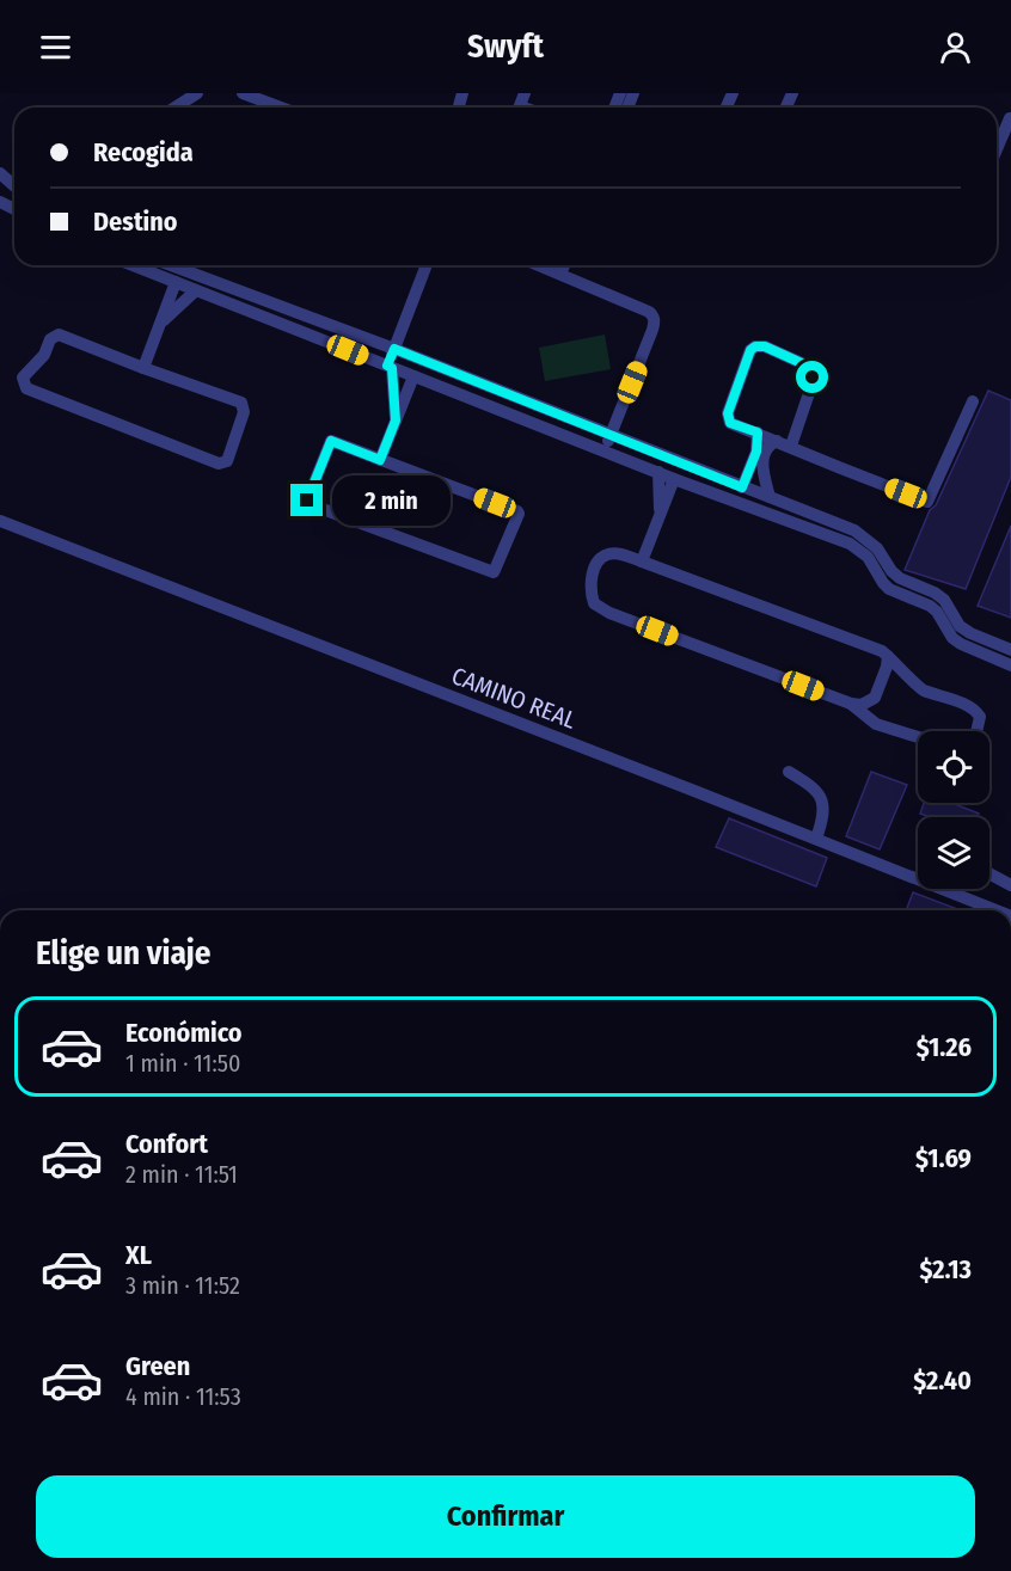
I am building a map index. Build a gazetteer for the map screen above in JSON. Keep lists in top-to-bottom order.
{
  "streets": {
    "street": ["CAMINO REAL"]
  },
  "page": {
    "header": "Swyft",
    "banner": ["Recogida", "Destino"],
    "bubble": "2 min",
    "heading": "Elige un viaje",
    "list": [
      {
        "name": "Económico",
        "note": "1 min · 11:50",
        "value": "$1.26"
      },
      {
        "name": "Confort",
        "note": "2 min · 11:51",
        "value": "$1.69"
      },
      {
        "name": "XL",
        "note": "3 min · 11:52",
        "value": "$2.13"
      },
      {
        "name": "Green",
        "note": "4 min · 11:53",
        "value": "$2.40"
      }
    ],
    "buttons": "Confirmar"
  }
}
